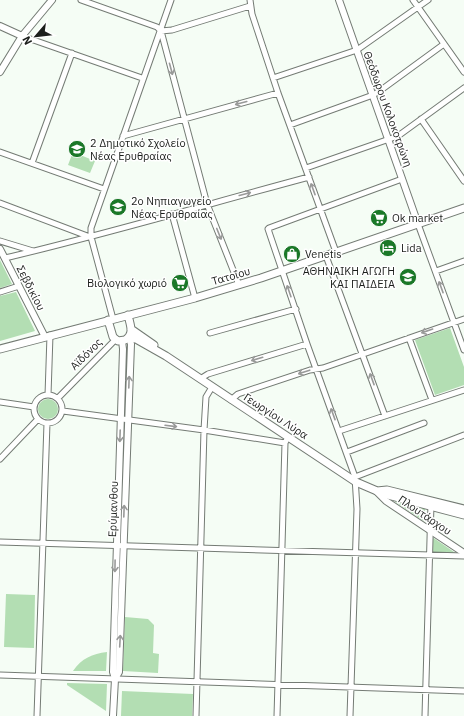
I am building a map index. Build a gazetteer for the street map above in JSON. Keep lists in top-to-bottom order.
{
  "streets": {
    "main road": [
      "Τατοΐου",
      "Αϊδόνος",
      "Γεωργίου Λύρα",
      "Ερύμανθου"
    ],
    "street": ["Θεόδωρου Κολοκοτρώνη", "Σεβδικίου", "Πλουτάρχου"]
  },
  "crossings": [
    ["Θεόδωρου Κολοκοτρώνη", "Τατοΐου"],
    ["Τατοΐου", "Σεβδικίου"],
    ["Τατοΐου", "Αϊδόνος"],
    ["Τατοΐου", "Ερύμανθου"],
    ["Αϊδόνος", "Γεωργίου Λύρα"],
    ["Αϊδόνος", "Ερύμανθου"],
    ["Γεωργίου Λύρα", "Ερύμανθου"],
    ["Γεωργίου Λύρα", "Πλουτάρχου"]
  ],
  "places": {
    "school or university": ["2 Δημοτικό Σχολείο Νέας Ερυθραίας", "2ο Νηπιαγωγείο Νέας Ερυθραίας", "ΑΘΗΝΑΙΚΗ ΑΓΩΓΗ ΚΑΙ ΠΑΙΔΕΙΑ"],
    "supermarket": ["Ok market", "Βιολογικό χωριό"],
    "hotel": ["Lida"],
    "shop": ["Venetis"]
  },
  "north": "bottom left"
}
